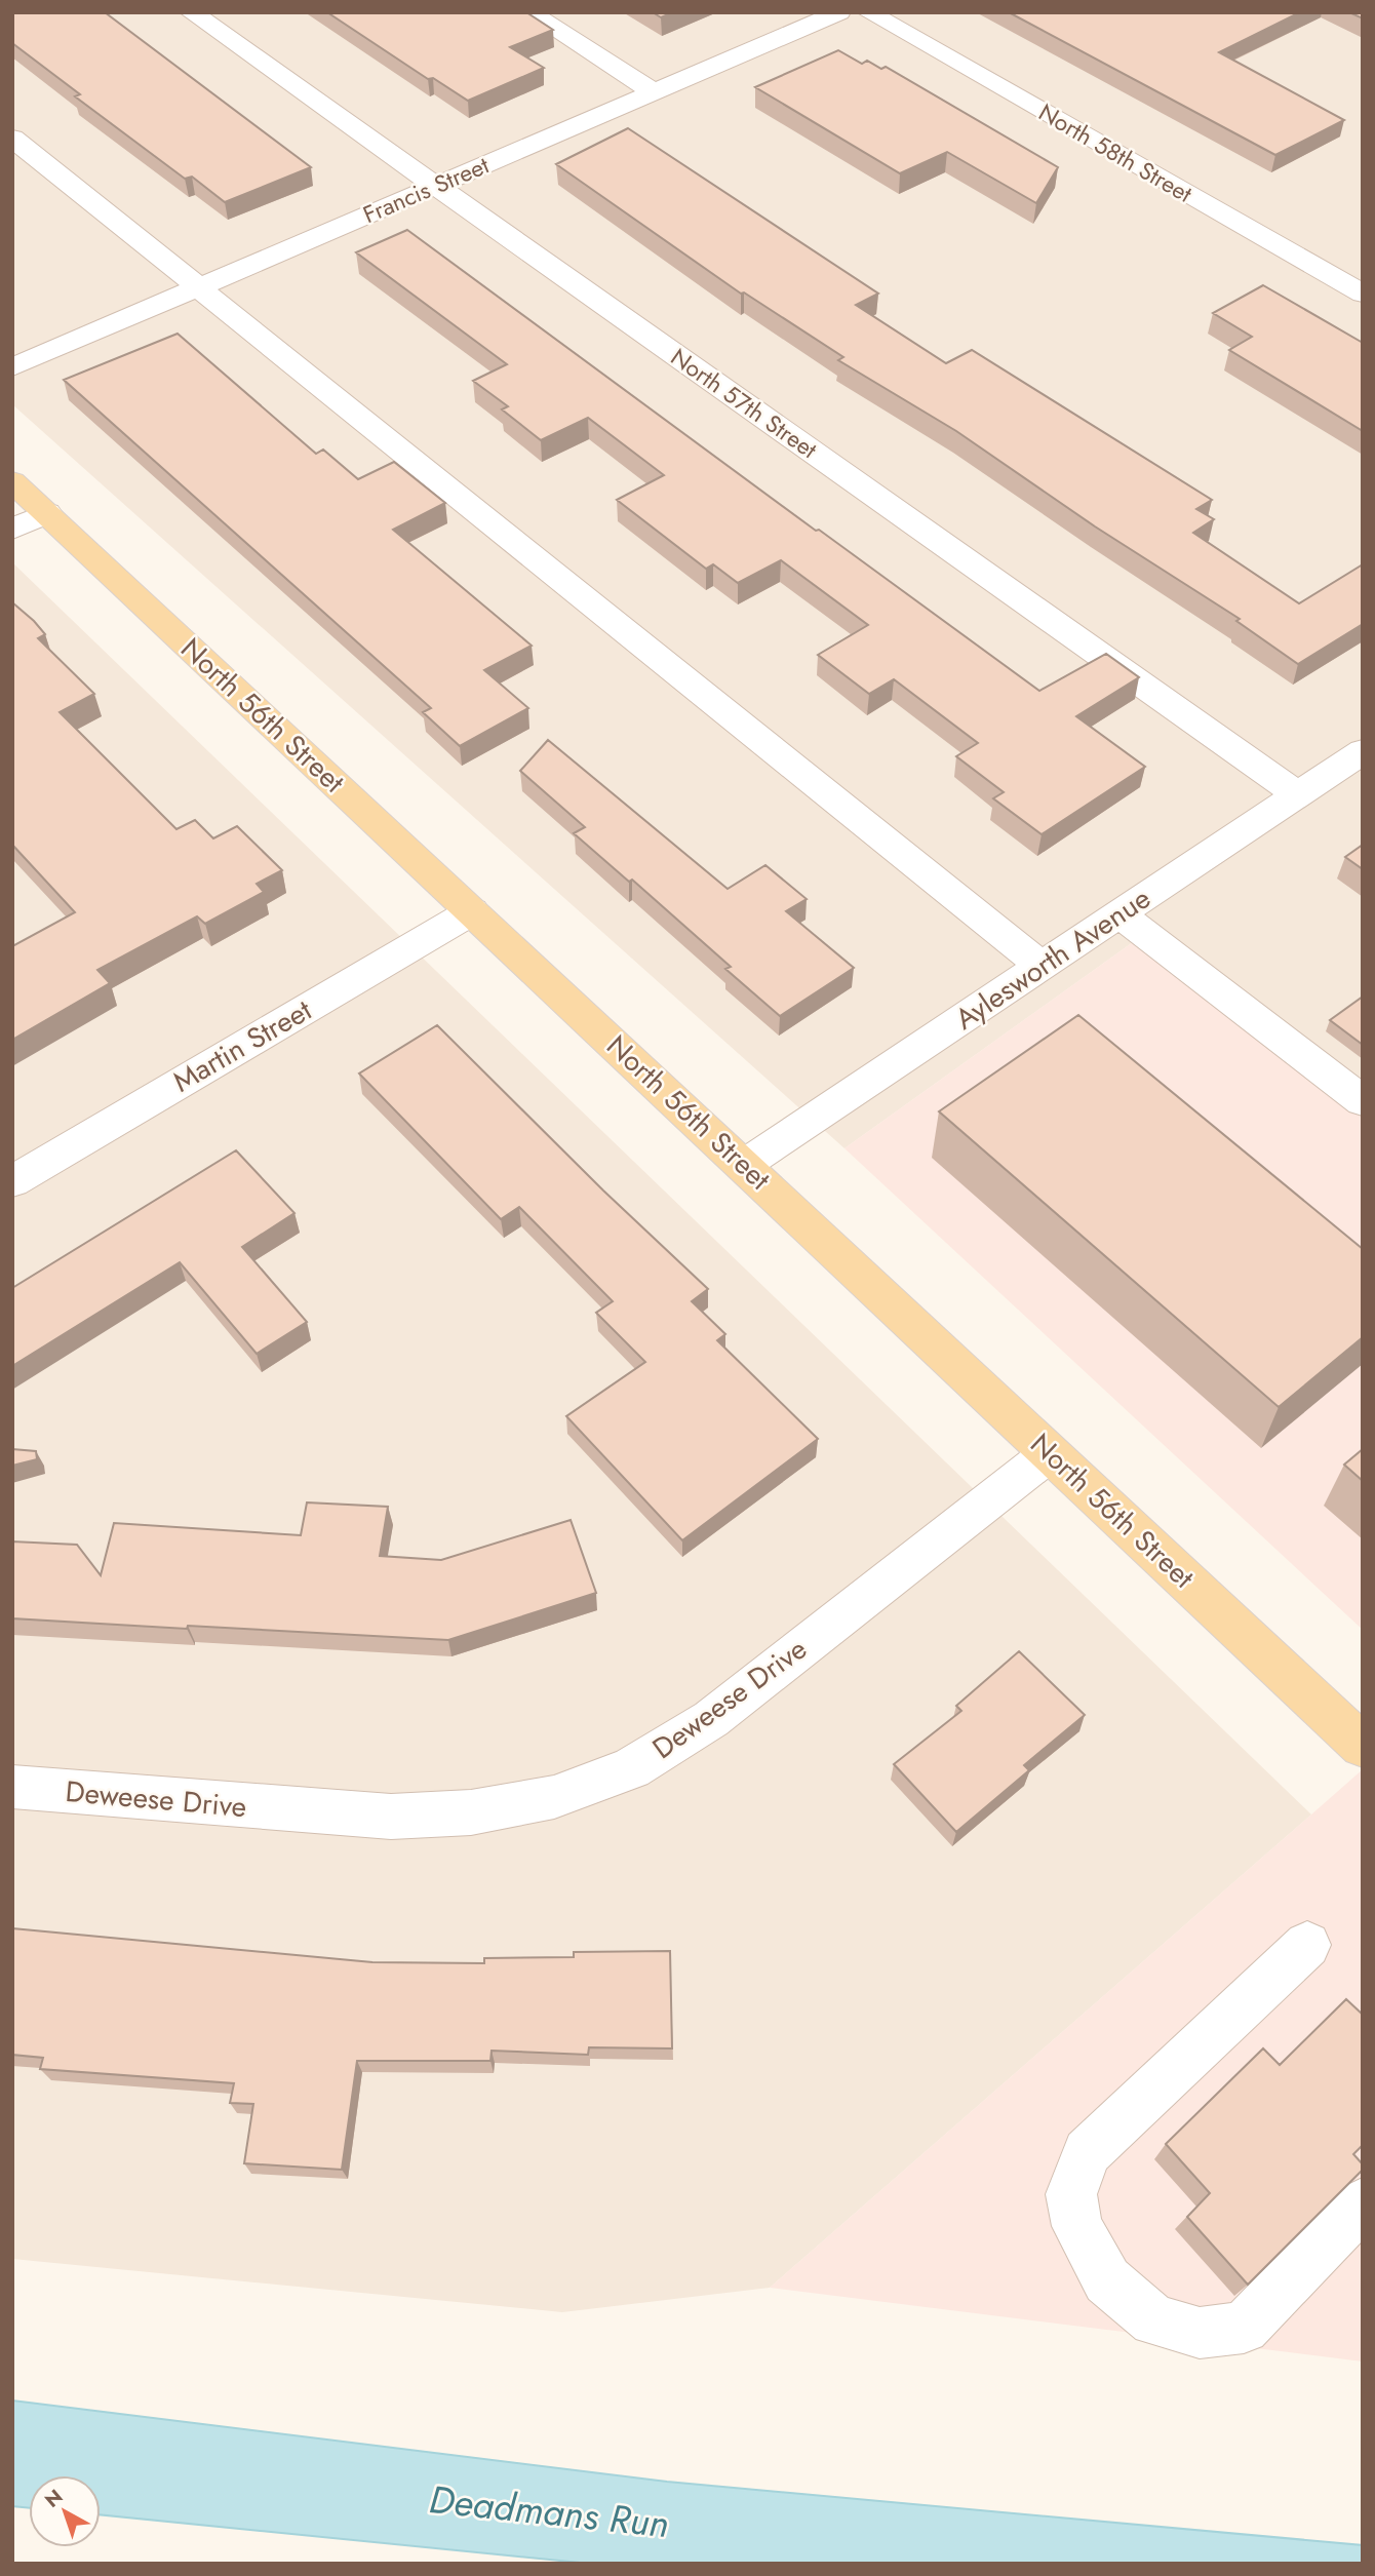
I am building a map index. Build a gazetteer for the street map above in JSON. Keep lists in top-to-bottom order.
{
  "streets": {
    "main road": ["North 56th Street"],
    "street": [
      "North 58th Street",
      "Francis Street",
      "North 57th Street",
      "Aylesworth Avenue",
      "Martin Street",
      "Deweese Drive"
    ]
  },
  "crossings": [
    ["Francis Street", "North 57th Street"],
    ["North 57th Street", "Aylesworth Avenue"],
    ["North 56th Street", "Aylesworth Avenue"],
    ["North 56th Street", "Martin Street"],
    ["North 56th Street", "Deweese Drive"]
  ],
  "water": ["Deadmans Run"],
  "north": "top left"
}
